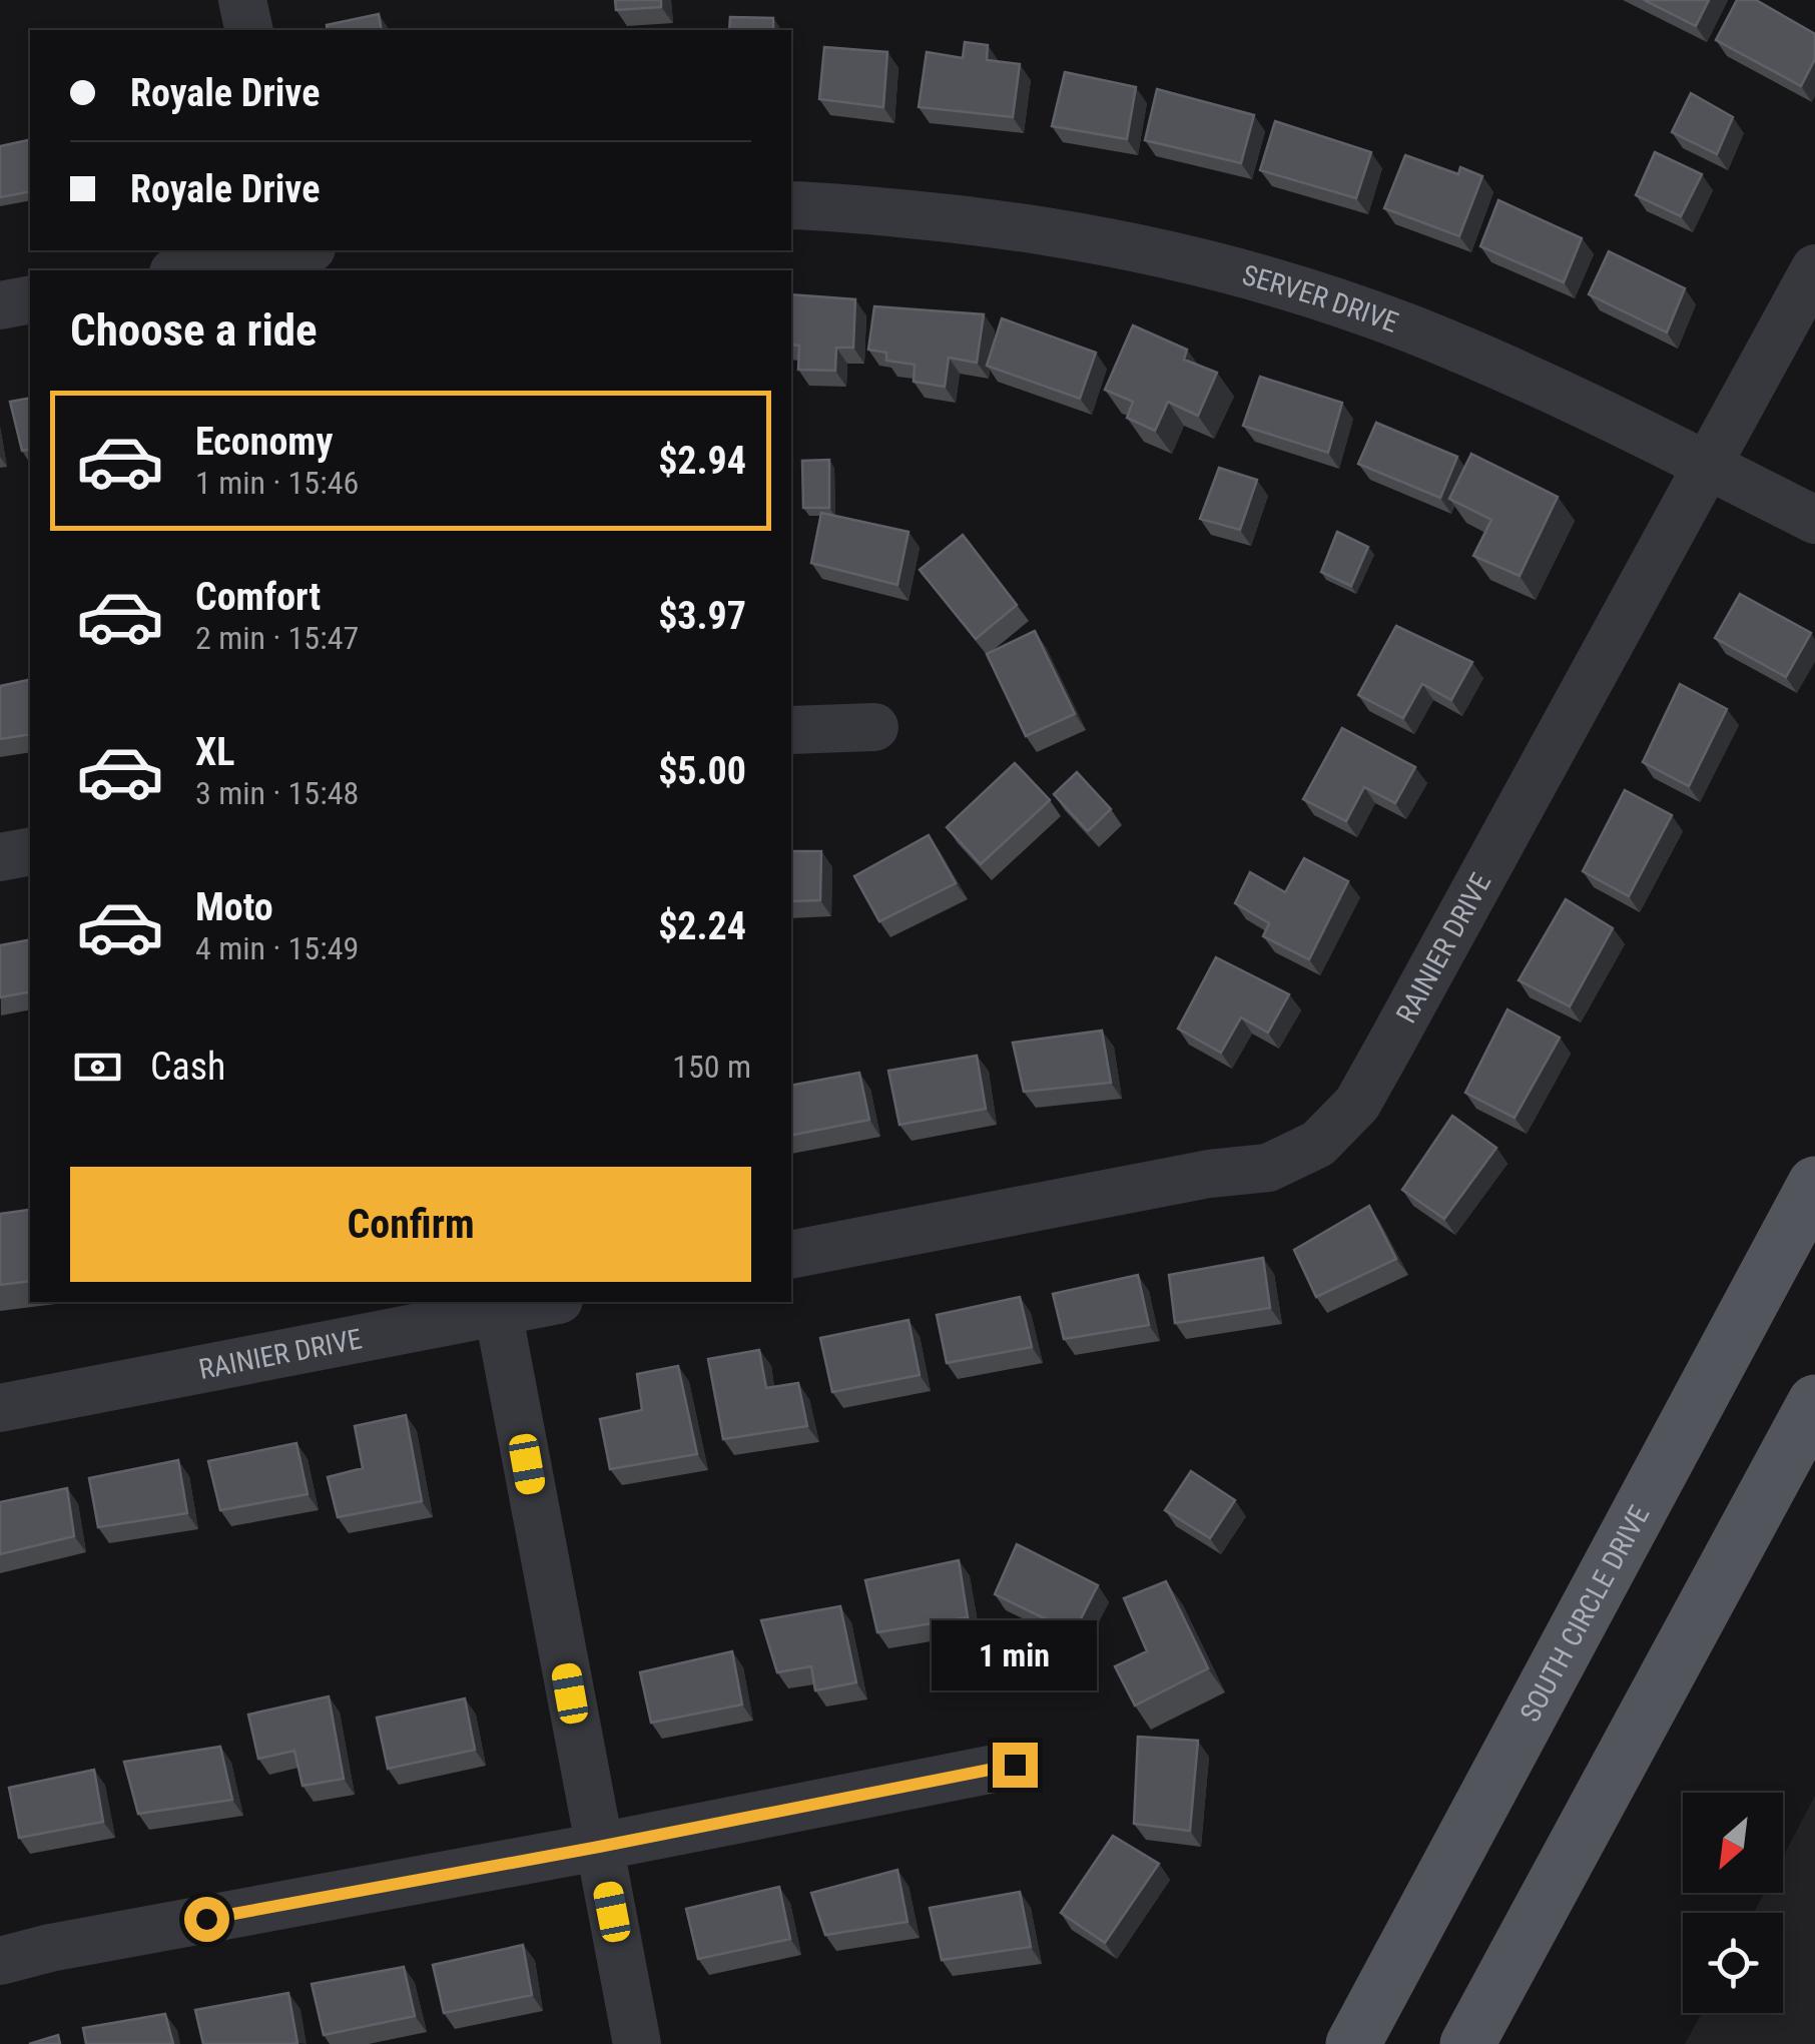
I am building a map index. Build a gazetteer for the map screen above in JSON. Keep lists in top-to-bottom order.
{
  "streets": {
    "main road": ["SOUTH CIRCLE DRIVE"],
    "street": ["SERVER DRIVE", "RAINIER DRIVE"]
  },
  "crossings": [
    ["SERVER DRIVE", "RAINIER DRIVE"]
  ],
  "north": "bottom left",
  "page": {
    "banner": ["Royale Drive", "Royale Drive"],
    "heading": "Choose a ride",
    "list": [
      {
        "name": "Economy",
        "note": "1 min · 15:46",
        "value": "$2.94"
      },
      {
        "name": "Comfort",
        "note": "2 min · 15:47",
        "value": "$3.97"
      },
      {
        "name": "XL",
        "note": "3 min · 15:48",
        "value": "$5.00"
      },
      {
        "name": "Moto",
        "note": "4 min · 15:49",
        "value": "$2.24"
      }
    ],
    "pay": ["Cash", "150 m"],
    "buttons": "Confirm",
    "bubble": "1 min"
  }
}
